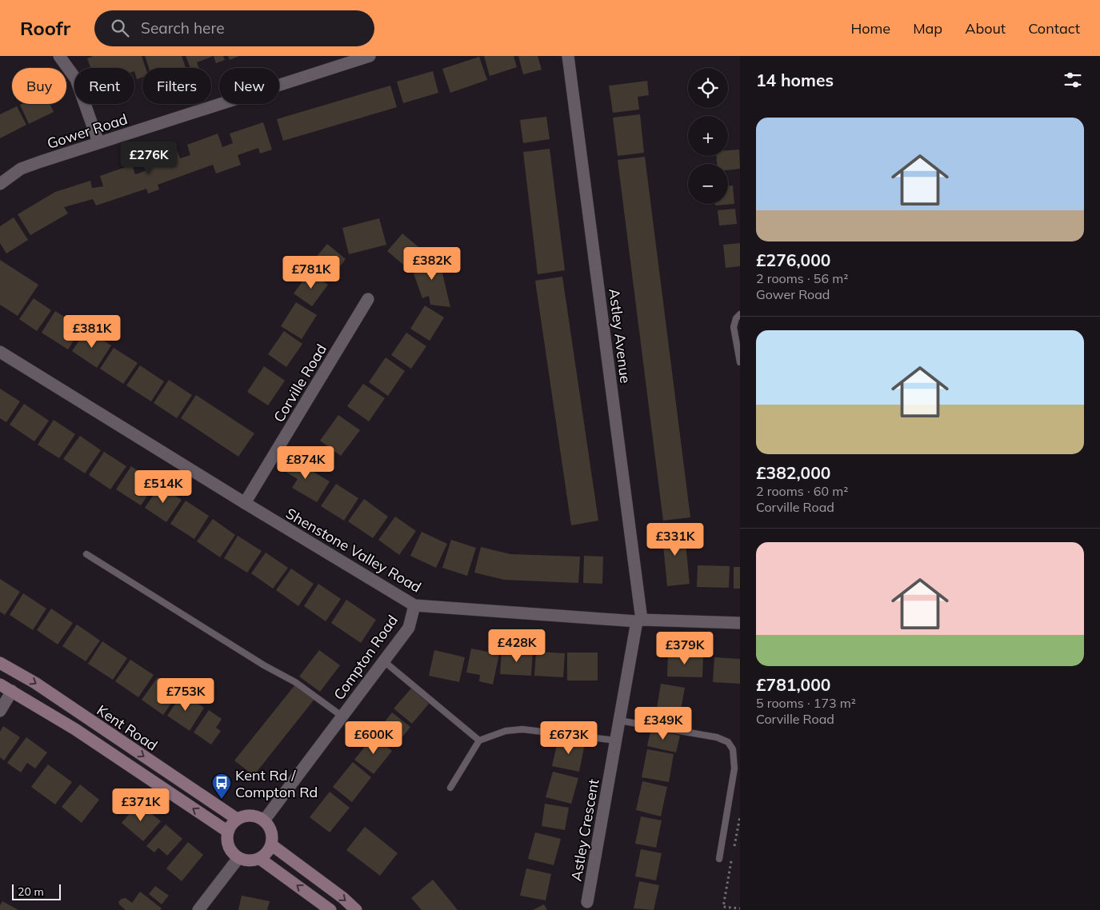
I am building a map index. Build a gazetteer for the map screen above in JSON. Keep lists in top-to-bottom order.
{
  "streets": {
    "main road": ["Kent Road"],
    "street": [
      "Gower Road",
      "Astley Avenue",
      "Corville Road",
      "Shenstone Valley Road",
      "Compton Road",
      "Astley Crescent"
    ]
  },
  "crossings": [
    ["Astley Avenue", "Shenstone Valley Road"],
    ["Astley Avenue", "Astley Crescent"],
    ["Corville Road", "Shenstone Valley Road"],
    ["Shenstone Valley Road", "Compton Road"],
    ["Shenstone Valley Road", "Astley Crescent"],
    ["Compton Road", "Kent Road"]
  ],
  "places": {
    "bus stop": ["Kent Rd / Compton Rd"]
  },
  "scale_bar": "20 m",
  "page": {
    "header": "Roofr",
    "search": "Search here",
    "nav": [
      "Home",
      "Map",
      "About",
      "Contact"
    ],
    "heading": "14 homes",
    "map_buttons": ["+", "−"],
    "chip": [
      "Buy",
      "Rent",
      "Filters",
      "New"
    ],
    "list": [
      {
        "name": "£276,000",
        "note": "2 rooms · 56 m² · Gower Road"
      },
      {
        "name": "£382,000",
        "note": "2 rooms · 60 m² · Corville Road"
      },
      {
        "name": "£781,000",
        "note": "5 rooms · 173 m² · Corville Road"
      }
    ],
    "price": [
      "£276K",
      "£382K",
      "£781K",
      "£381K",
      "£874K",
      "£514K",
      "£331K",
      "£428K",
      "£379K",
      "£753K",
      "£349K",
      "£600K",
      "£673K",
      "£371K"
    ],
    "scale": "20 m"
  }
}
